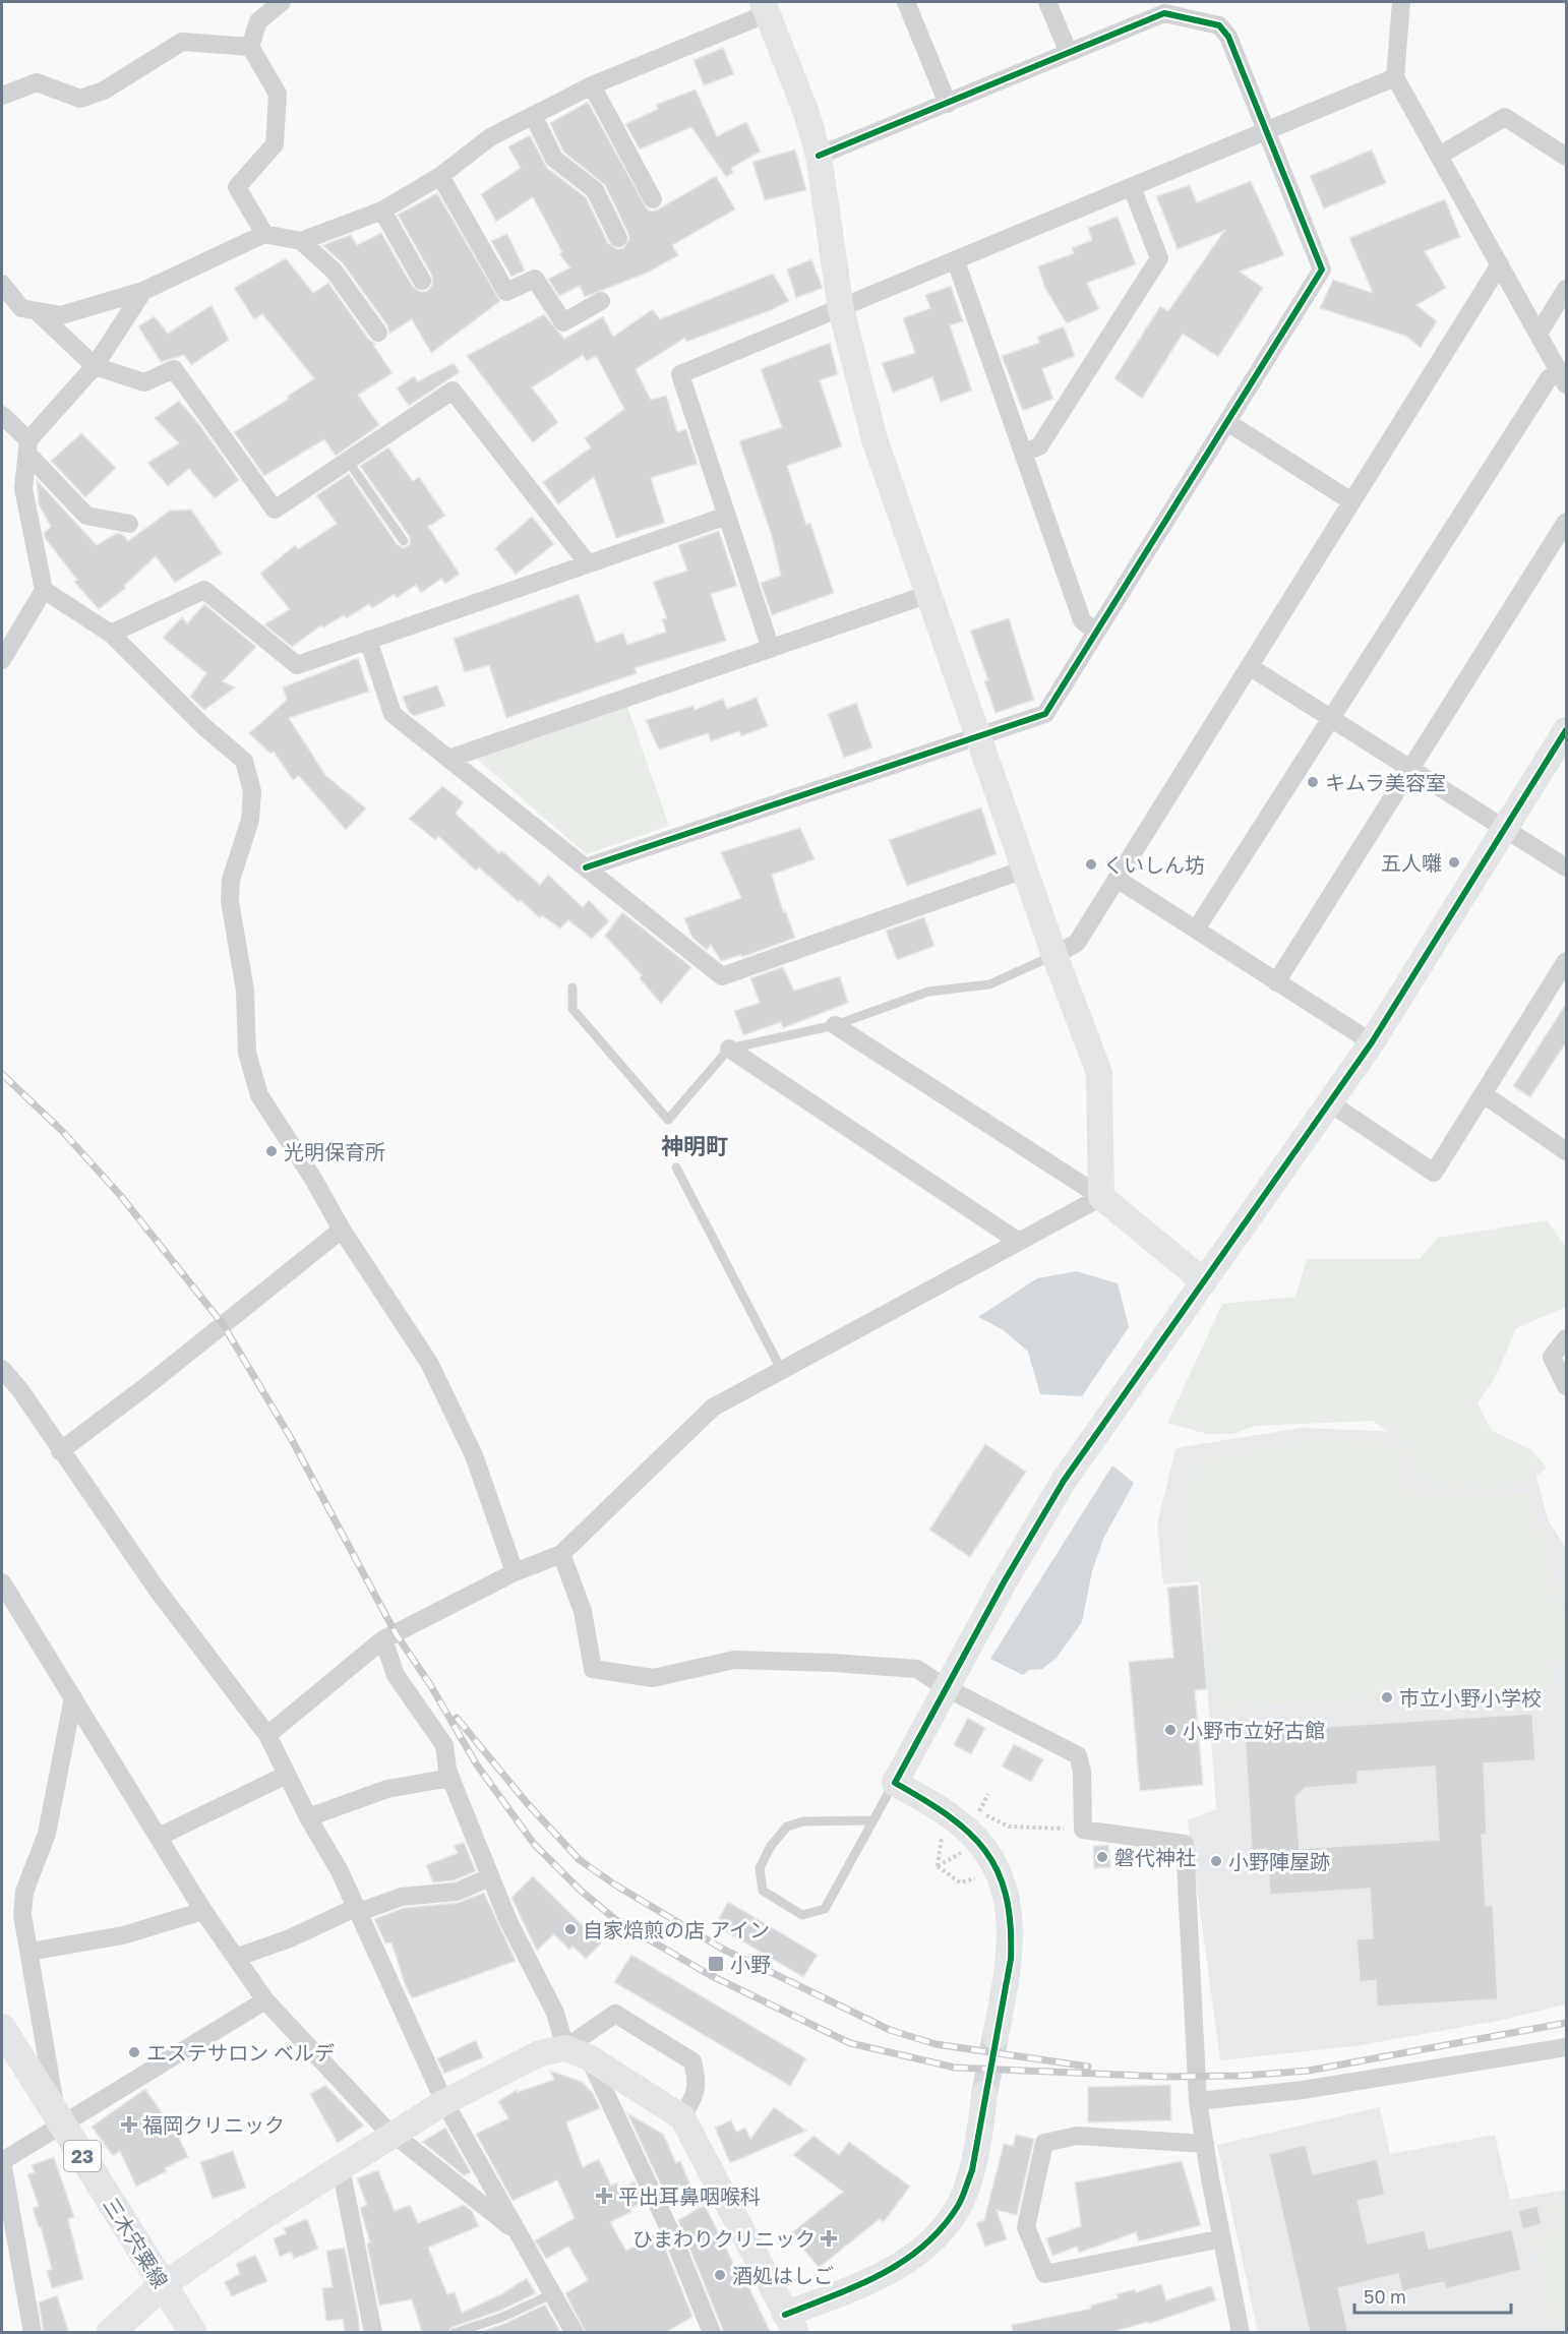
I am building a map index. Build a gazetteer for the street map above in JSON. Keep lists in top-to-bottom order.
{
  "streets": {
    "main road": ["23", "三木宍粟線"]
  },
  "districts": ["神明町"],
  "places": {
    "other": [
      "キムラ美容室",
      "五人囃",
      "くいしん坊",
      "光明保育所",
      "市立小野小学校",
      "小野市立好古館",
      "磐代神社",
      "小野陣屋跡",
      "自家焙煎の店 アイン",
      "エステサロン ベルデ",
      "酒処はしご"
    ],
    "transit": ["小野"],
    "health": ["福岡クリニック", "平出耳鼻咽喉科", "ひまわりクリニック"]
  },
  "scale_bar": "50 m"
}
